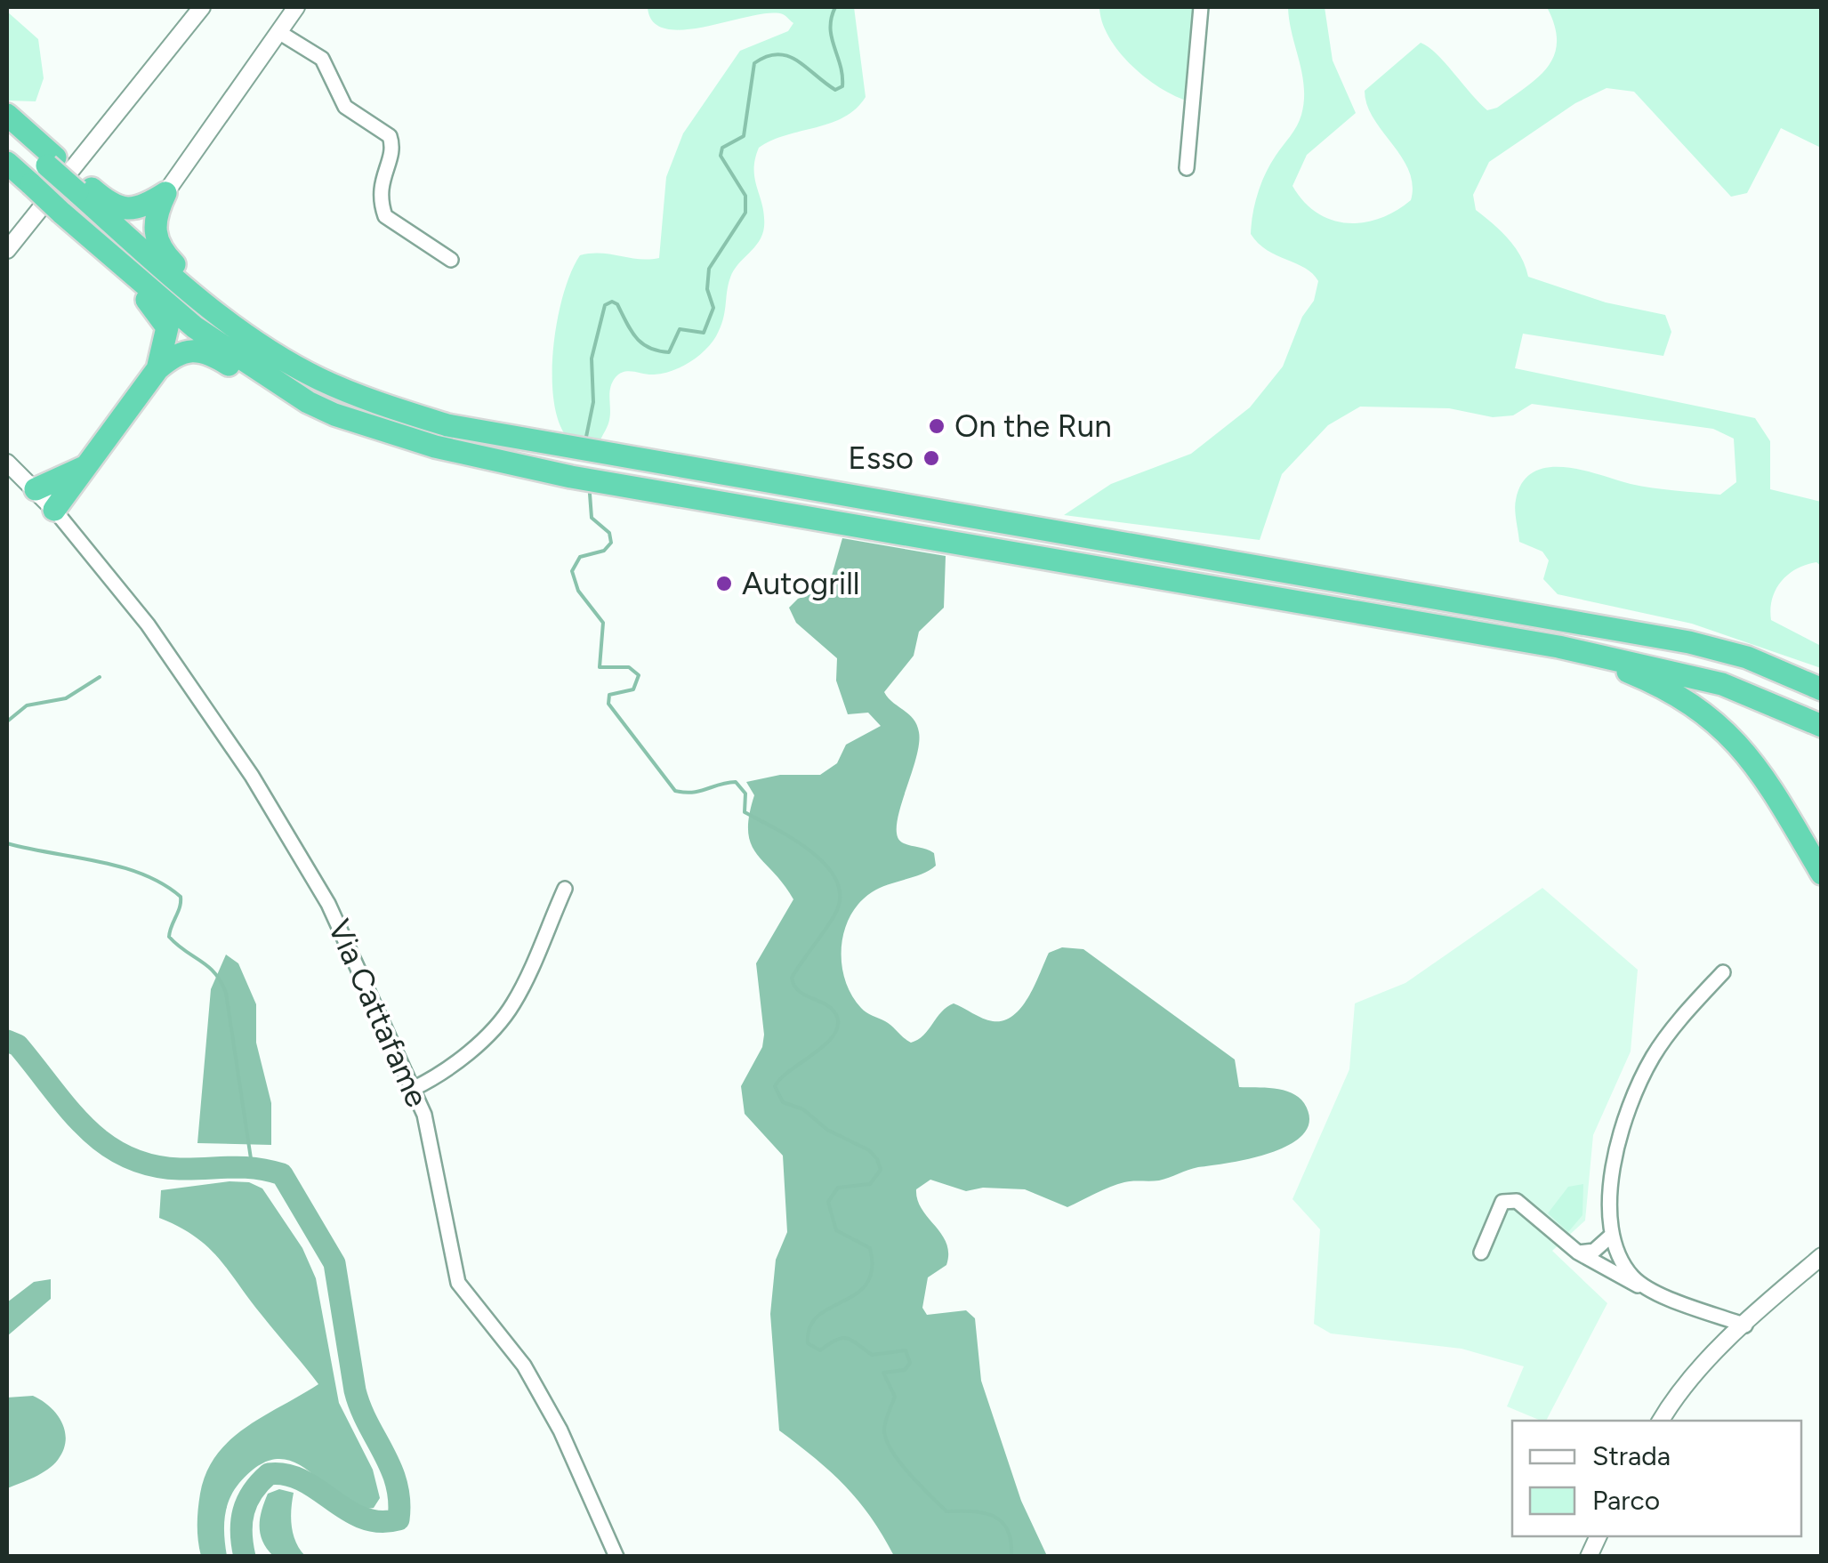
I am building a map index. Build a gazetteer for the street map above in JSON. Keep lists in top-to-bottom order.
{
  "streets": {
    "street": ["Via Cattafame"]
  },
  "places": ["On the Run", "Esso", "Autogrill"],
  "legend": ["Strada", "Parco"]
}
